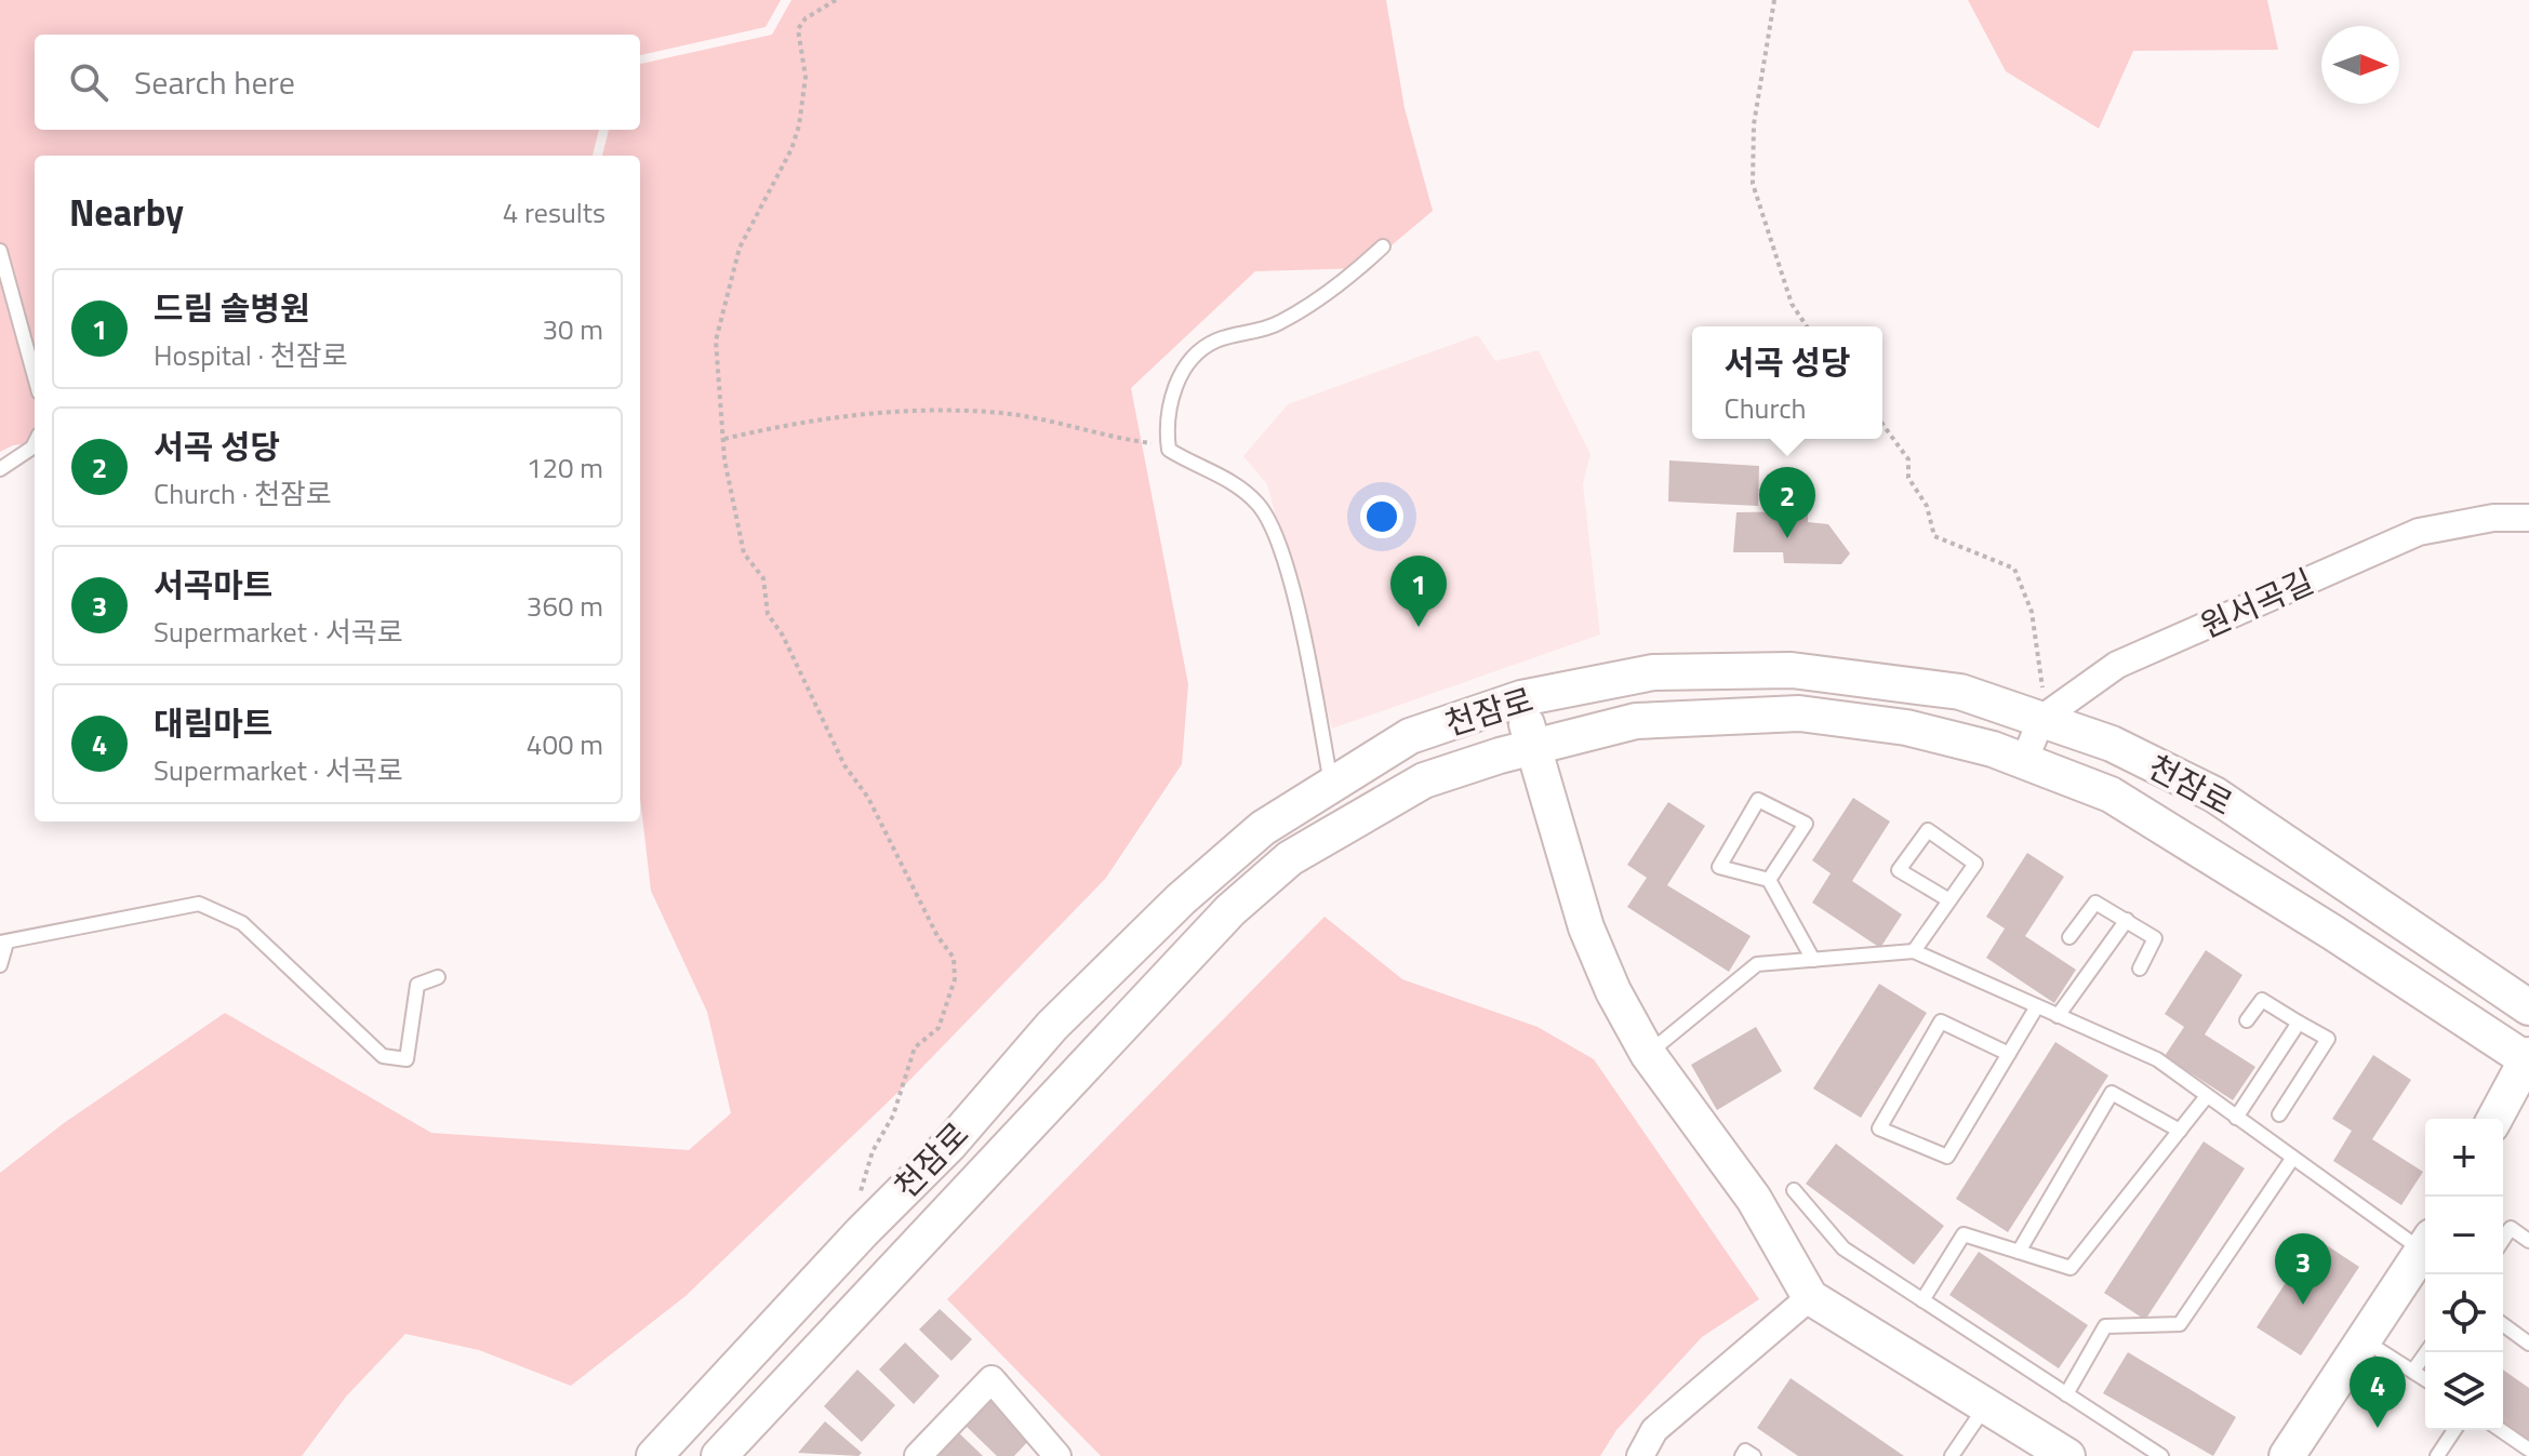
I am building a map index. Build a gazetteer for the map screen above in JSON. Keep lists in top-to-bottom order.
{
  "streets": {
    "street": ["원서곡길", "천잠로"]
  },
  "crossings": [
    ["원서곡길", "천잠로"]
  ],
  "north": "right",
  "page": {
    "search": "Search here",
    "heading": ["Nearby", "4 results"],
    "list": [
      {
        "mark": "1",
        "name": "드림 솔병원",
        "note": "Hospital · 천잠로",
        "value": "30 m"
      },
      {
        "mark": "2",
        "name": "서곡 성당",
        "note": "Church · 천잠로",
        "value": "120 m"
      },
      {
        "mark": "3",
        "name": "서곡마트",
        "note": "Supermarket · 서곡로",
        "value": "360 m"
      },
      {
        "mark": "4",
        "name": "대림마트",
        "note": "Supermarket · 서곡로",
        "value": "400 m"
      }
    ],
    "popup": ["서곡 성당", "Church"],
    "pins": [
      "2",
      "1",
      "3",
      "4"
    ],
    "map_buttons": ["+", "−"]
  }
}
